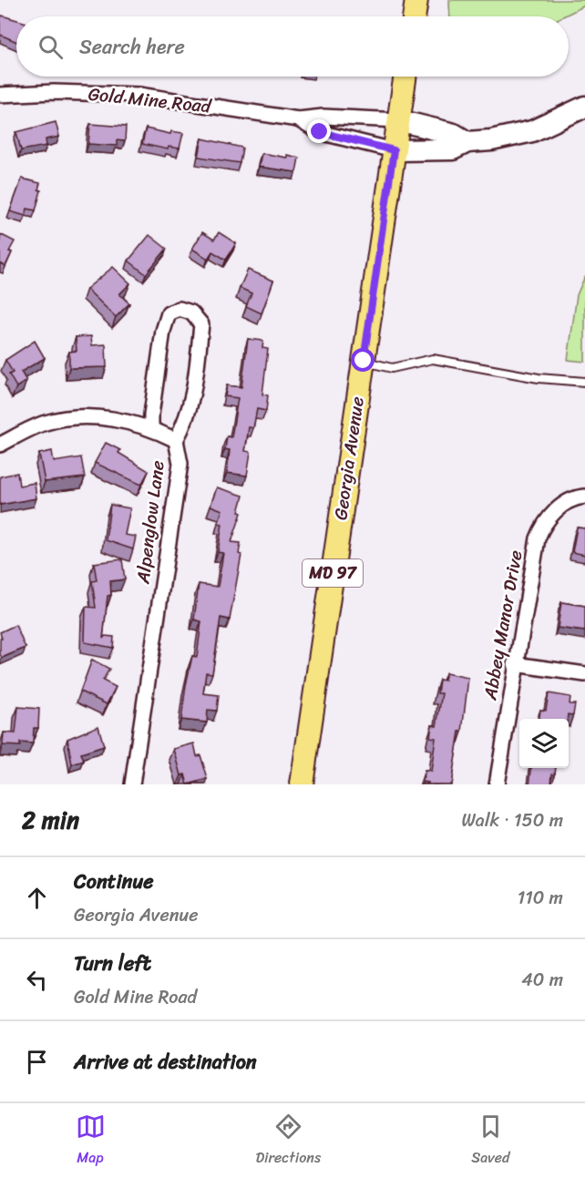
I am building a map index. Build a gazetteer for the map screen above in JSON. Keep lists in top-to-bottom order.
{
  "streets": {
    "main road": ["Georgia Avenue", "MD 97"],
    "street": ["Gold Mine Road", "Alpenglow Lane", "Abbey Manor Drive"]
  },
  "crossings": [
    ["Gold Mine Road", "Georgia Avenue"]
  ],
  "page": {
    "search": "Search here",
    "heading": ["2 min", "Walk · 150 m"],
    "list": [
      ["Continue", "Georgia Avenue", "110 m"],
      ["Turn left", "Gold Mine Road", "40 m"],
      "Arrive at destination"
    ],
    "nav": ["Map", "Directions", "Saved"]
  }
}
